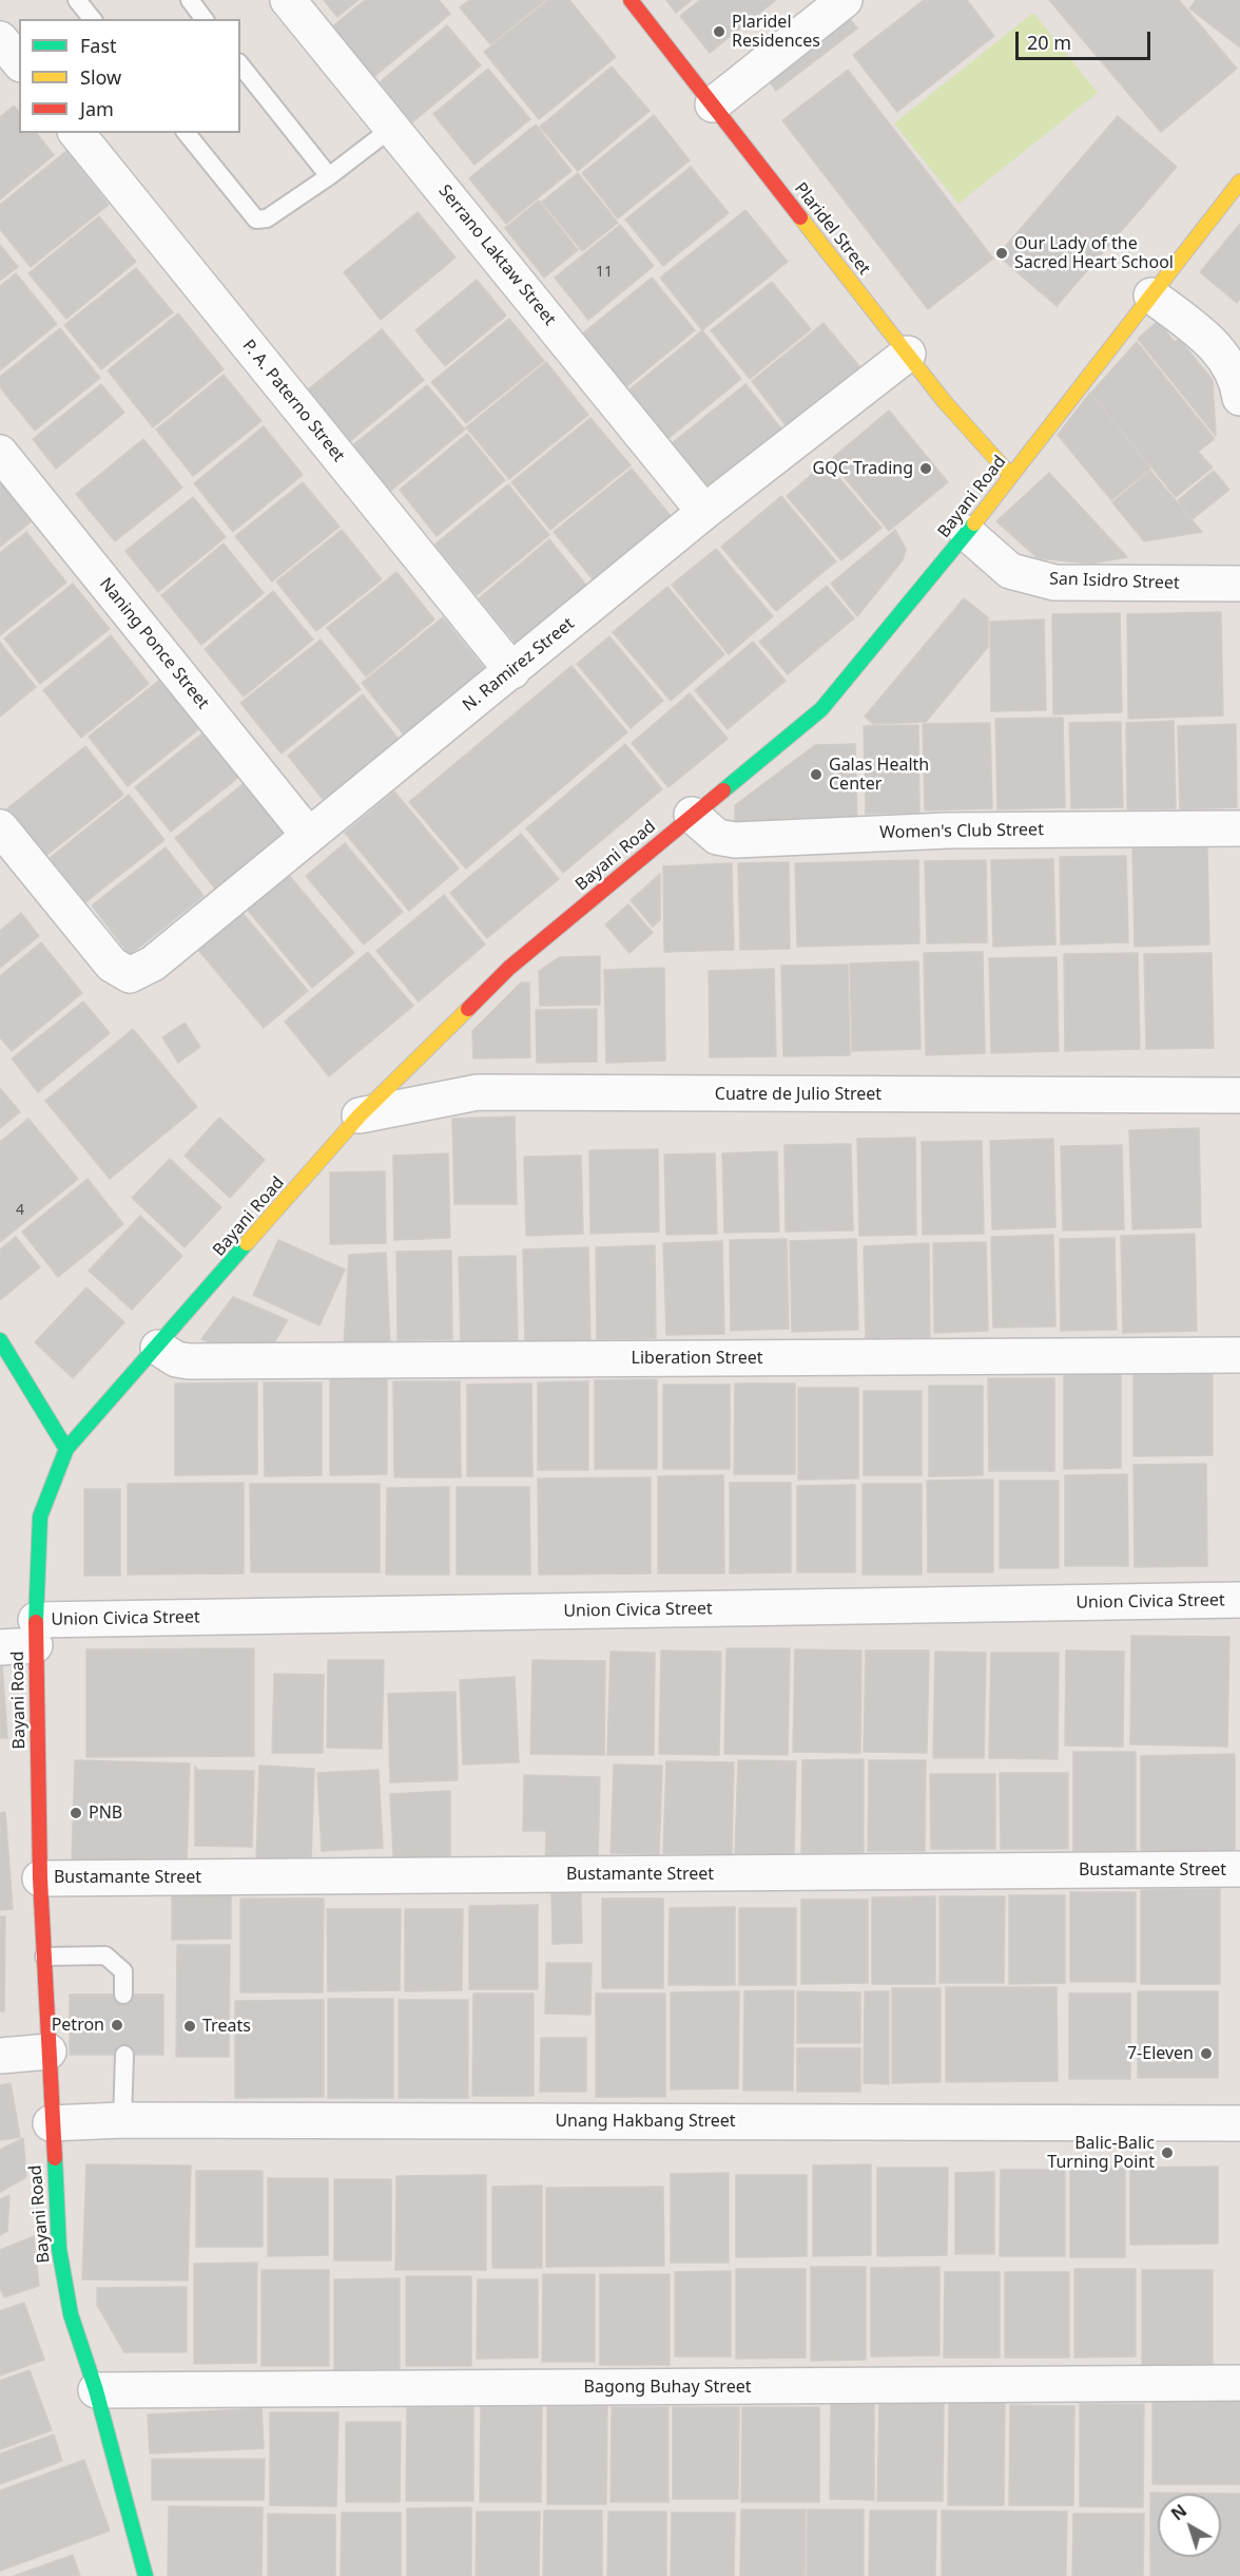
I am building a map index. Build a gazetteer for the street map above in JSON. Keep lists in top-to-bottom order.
{
  "streets": {
    "street": [
      "Plaridel Street",
      "Serrano Laktaw Street",
      "P. A. Paterno Street",
      "Bayani Road",
      "San Isidro Street",
      "Naning Ponce Street",
      "N. Ramirez Street",
      "Women's Club Street",
      "Cuatre de Julio Street",
      "Liberation Street",
      "Union Civica Street",
      "Bustamante Street",
      "Unang Hakbang Street",
      "Bagong Buhay Street"
    ]
  },
  "crossings": [
    ["Plaridel Street", "Bayani Road"],
    ["Plaridel Street", "N. Ramirez Street"],
    ["Serrano Laktaw Street", "N. Ramirez Street"],
    ["P. A. Paterno Street", "N. Ramirez Street"],
    ["Bayani Road", "San Isidro Street"],
    ["Bayani Road", "Women's Club Street"],
    ["Bayani Road", "Cuatre de Julio Street"],
    ["Bayani Road", "Liberation Street"],
    ["Bayani Road", "Union Civica Street"],
    ["Bayani Road", "Bustamante Street"],
    ["Bayani Road", "Unang Hakbang Street"],
    ["Bayani Road", "Bagong Buhay Street"],
    ["Naning Ponce Street", "N. Ramirez Street"]
  ],
  "places": [
    "Plaridel Residences",
    "Our Lady of the Sacred Heart School",
    "GQC Trading",
    "Galas Health Center",
    "PNB",
    "Petron",
    "Treats",
    "7-Eleven",
    "Balic-Balic Turning Point"
  ],
  "house_numbers": ["11", "4"],
  "legend": ["Fast", "Slow", "Jam"],
  "scale_bar": "20 m",
  "north": "top left"
}
